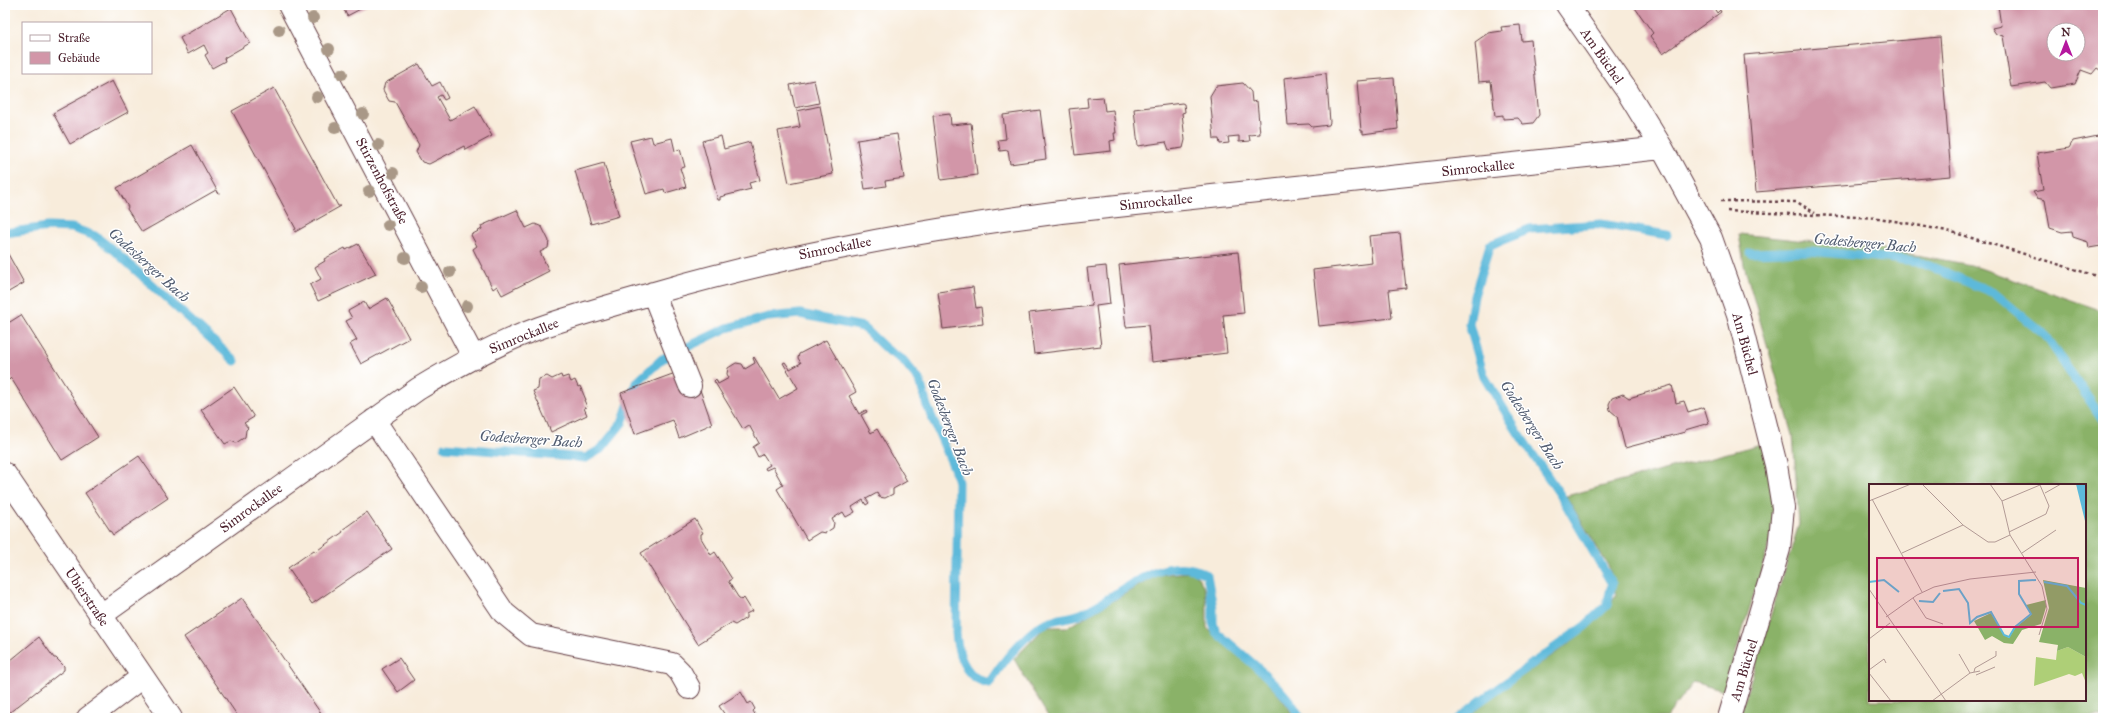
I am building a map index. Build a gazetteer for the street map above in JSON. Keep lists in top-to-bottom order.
{
  "streets": {
    "street": [
      "Am Büchel",
      "Simrockallee",
      "Stirzenhofstraße",
      "Ubierstraße"
    ]
  },
  "crossings": [
    ["Am Büchel", "Simrockallee"],
    ["Simrockallee", "Stirzenhofstraße"],
    ["Simrockallee", "Ubierstraße"]
  ],
  "water": ["Godesberger Bach"],
  "legend": ["Straße", "Gebäude"],
  "north": "top"
}
